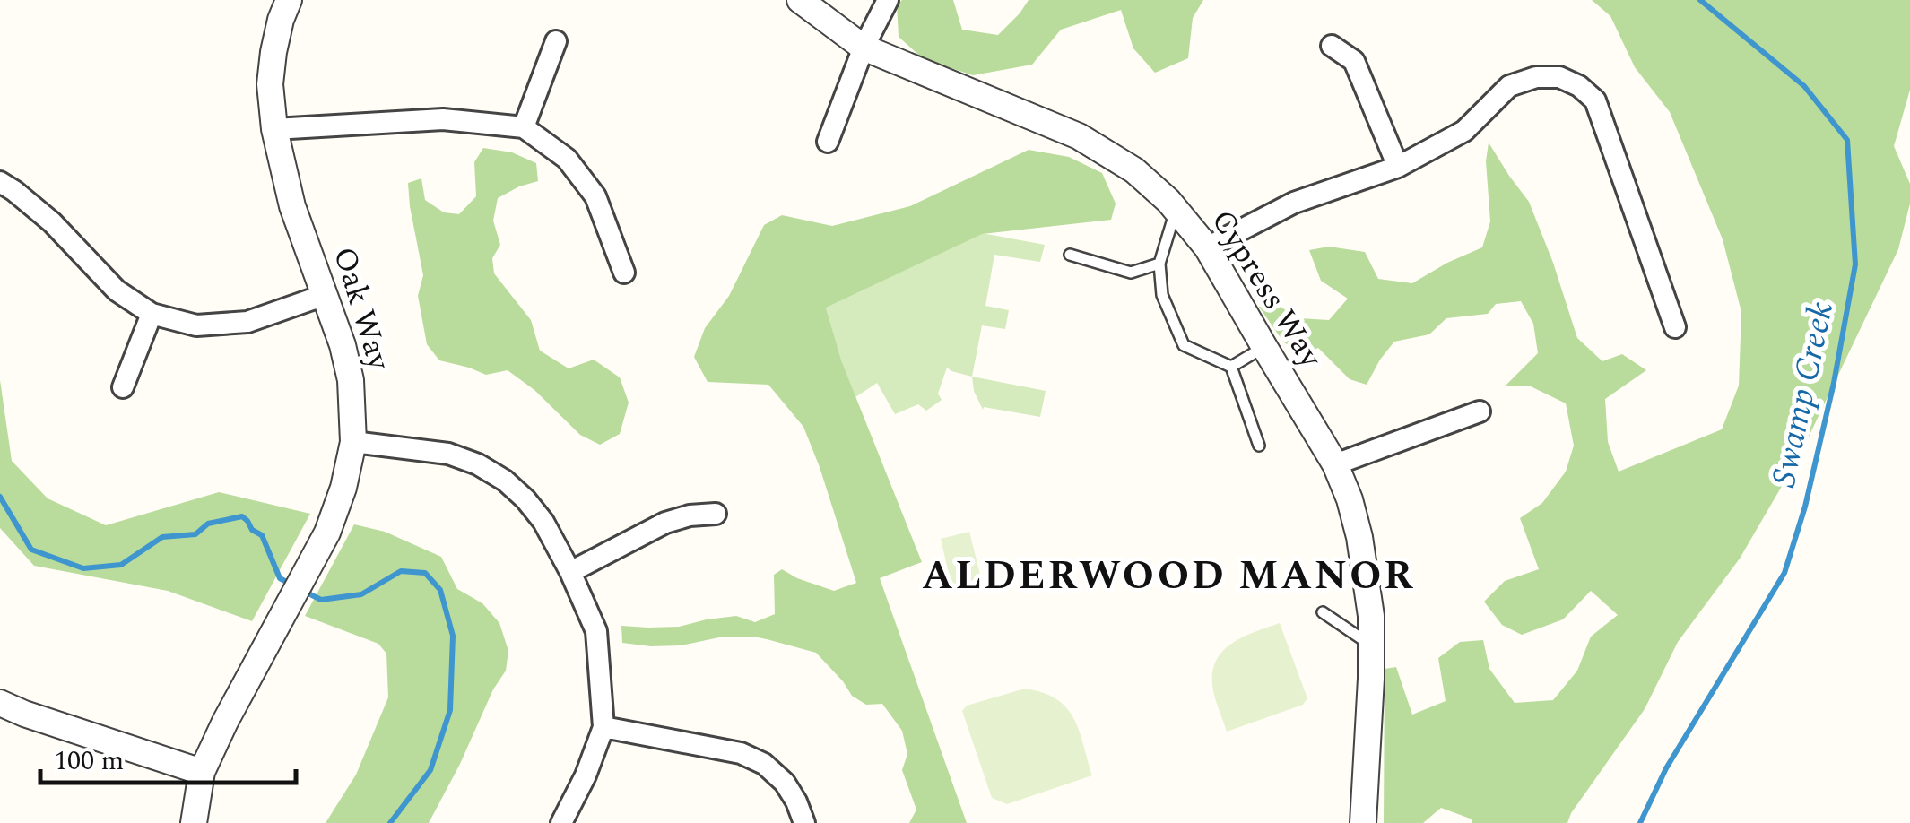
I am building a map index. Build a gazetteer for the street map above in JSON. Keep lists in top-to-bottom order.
{
  "streets": {
    "street": ["Cypress Way", "Oak Way"]
  },
  "districts": ["ALDERWOOD MANOR"],
  "water": ["Swamp Creek"],
  "scale_bar": "100 m"
}
